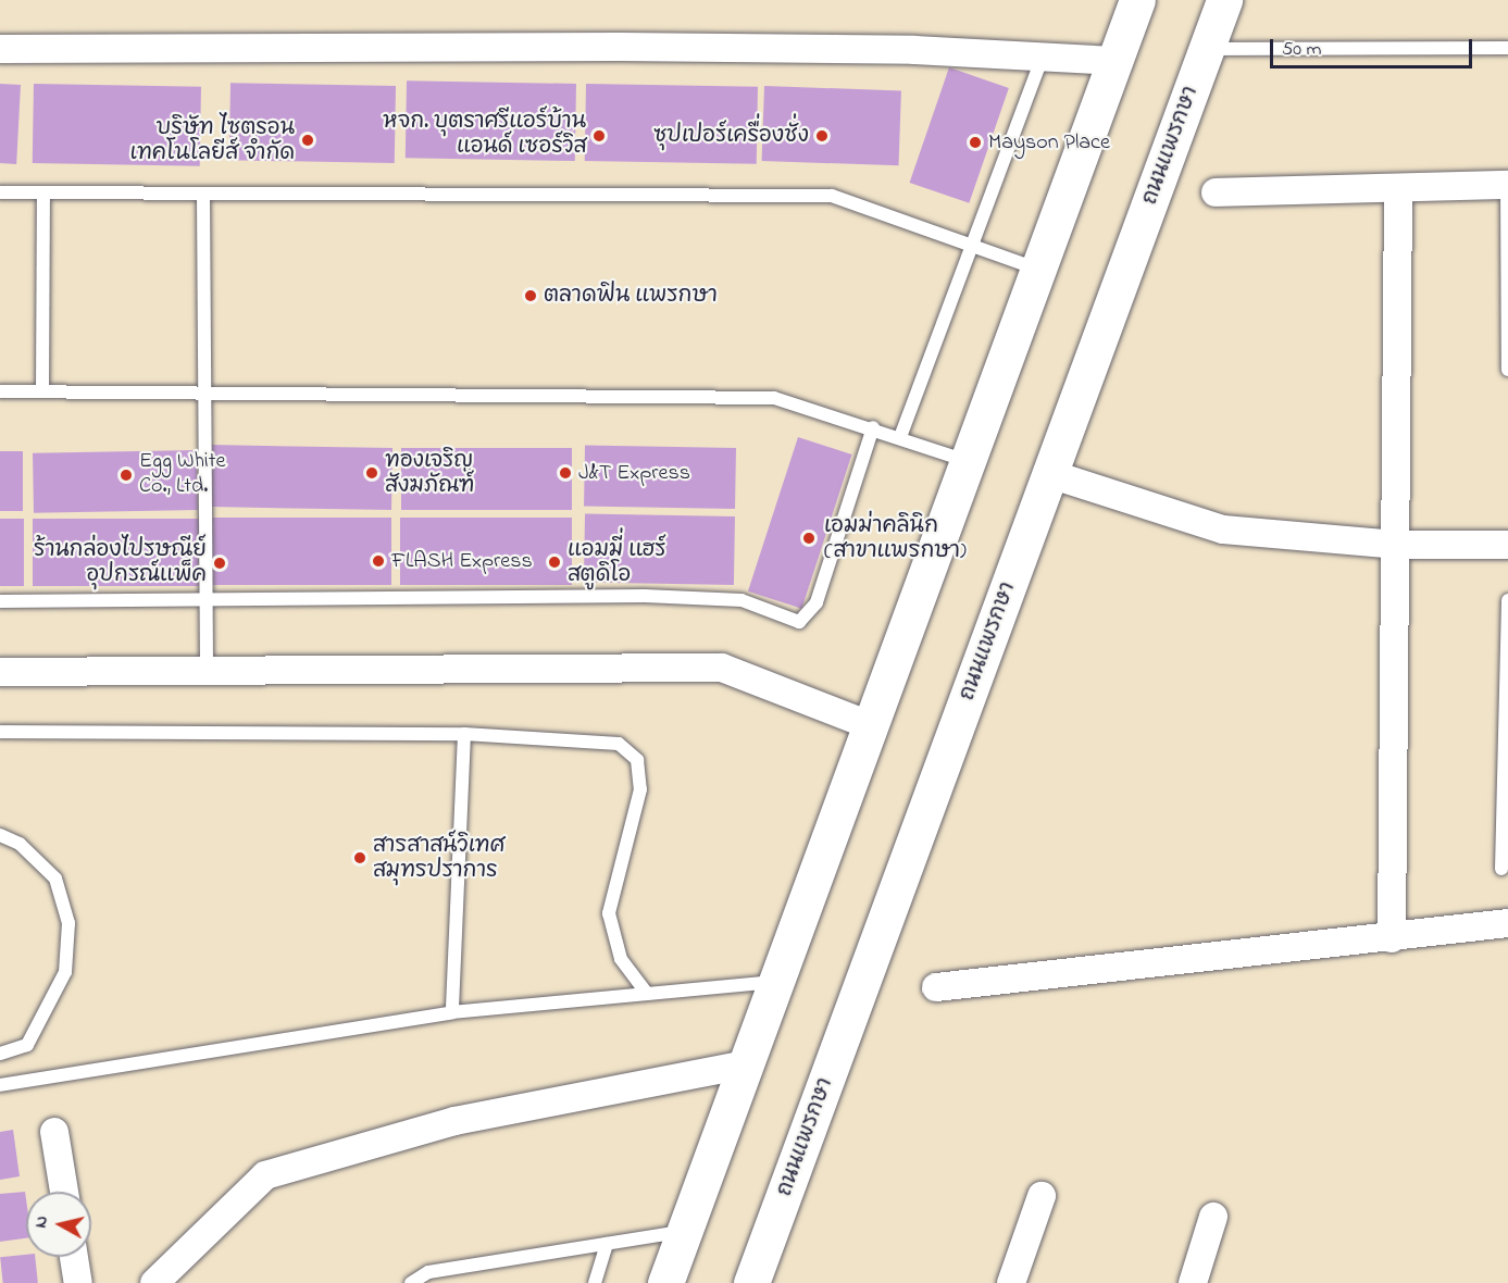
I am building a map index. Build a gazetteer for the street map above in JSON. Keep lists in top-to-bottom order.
{
  "streets": {
    "main road": ["ถนนแพรกษา"]
  },
  "places": [
    "หจก. บุตราศรีแอร์บ้าน แอนด์ เซอร์วิส",
    "ซุปเปอร์เครื่องชั่ง",
    "บริษัท ไซตรอน เทคโนโลยีส์ จำกัด",
    "Mayson Place",
    "ตลาดฟิน แพรกษา",
    "ทองเจริญ สังฆภัณฑ์",
    "J&T Express",
    "Egg White Co., Ltd.",
    "เอมม่าคลินิก (สาขาแพรกษา)",
    "FLASH Express",
    "แอมมี่ แฮร์ สตูดิโอ",
    "ร้านกล่องไปรษณีย์ อุปกรณ์แพ็ค",
    "สารสาสน์วิเทศ สมุทรปราการ"
  ],
  "scale_bar": "50 m",
  "north": "left"
}
